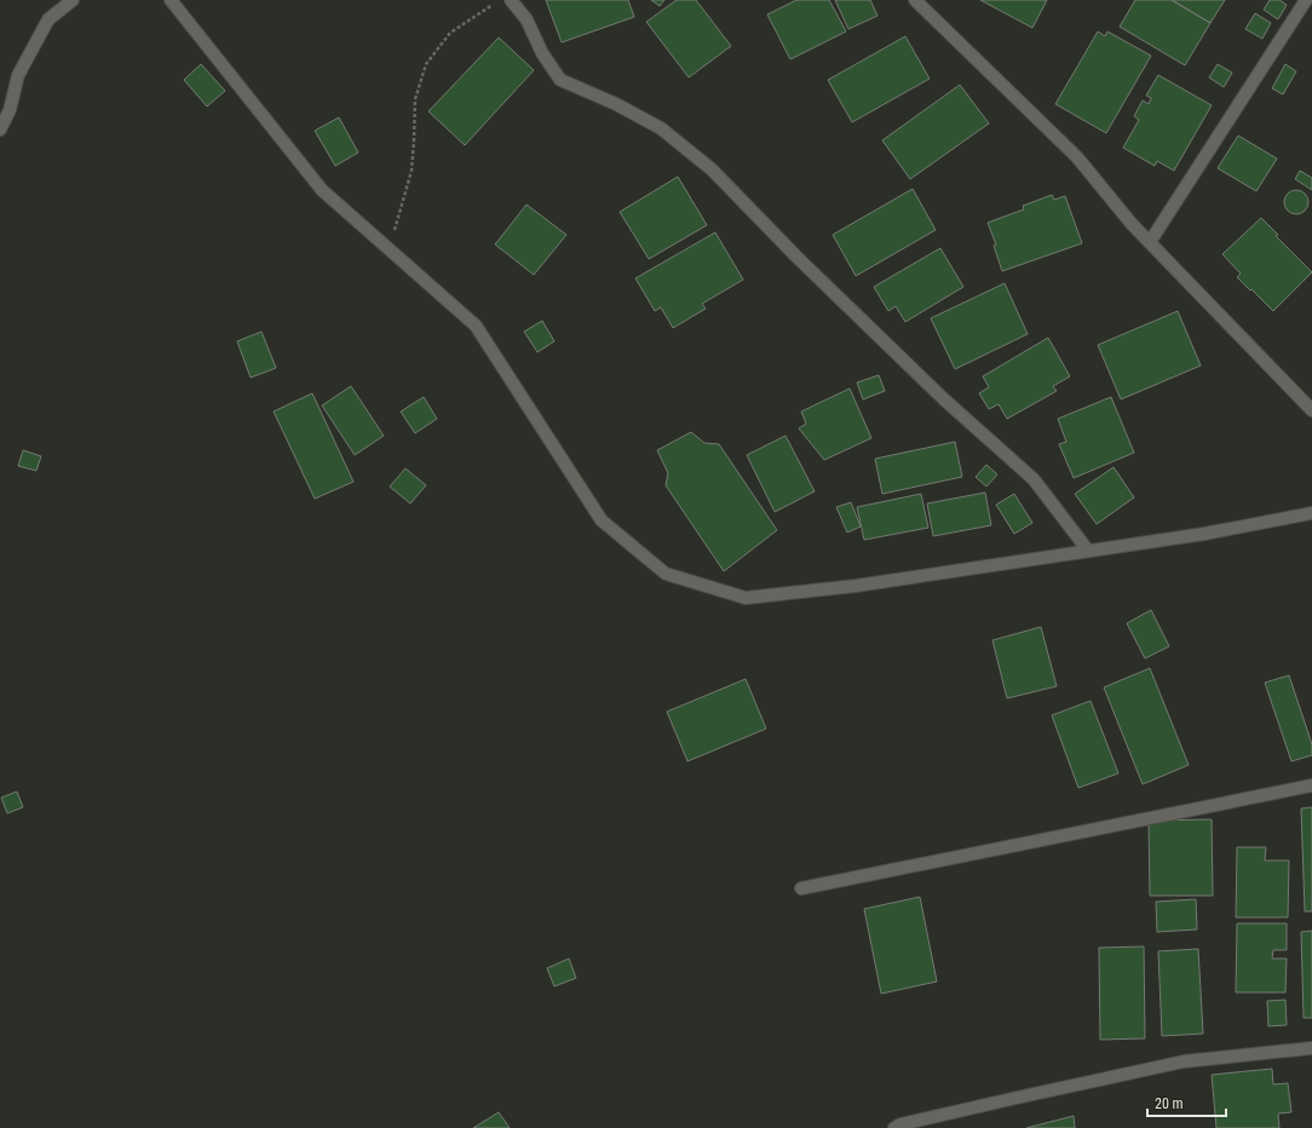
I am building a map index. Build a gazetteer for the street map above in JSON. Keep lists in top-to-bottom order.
{
  "scale_bar": "20 m"
}
